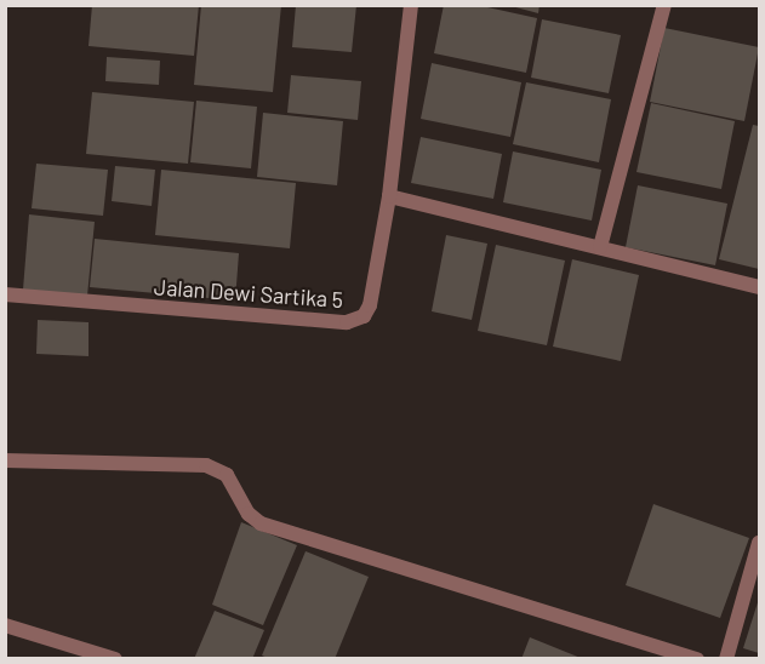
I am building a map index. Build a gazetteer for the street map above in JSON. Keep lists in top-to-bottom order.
{
  "streets": {
    "street": ["Jalan Dewi Sartika 5"]
  }
}
